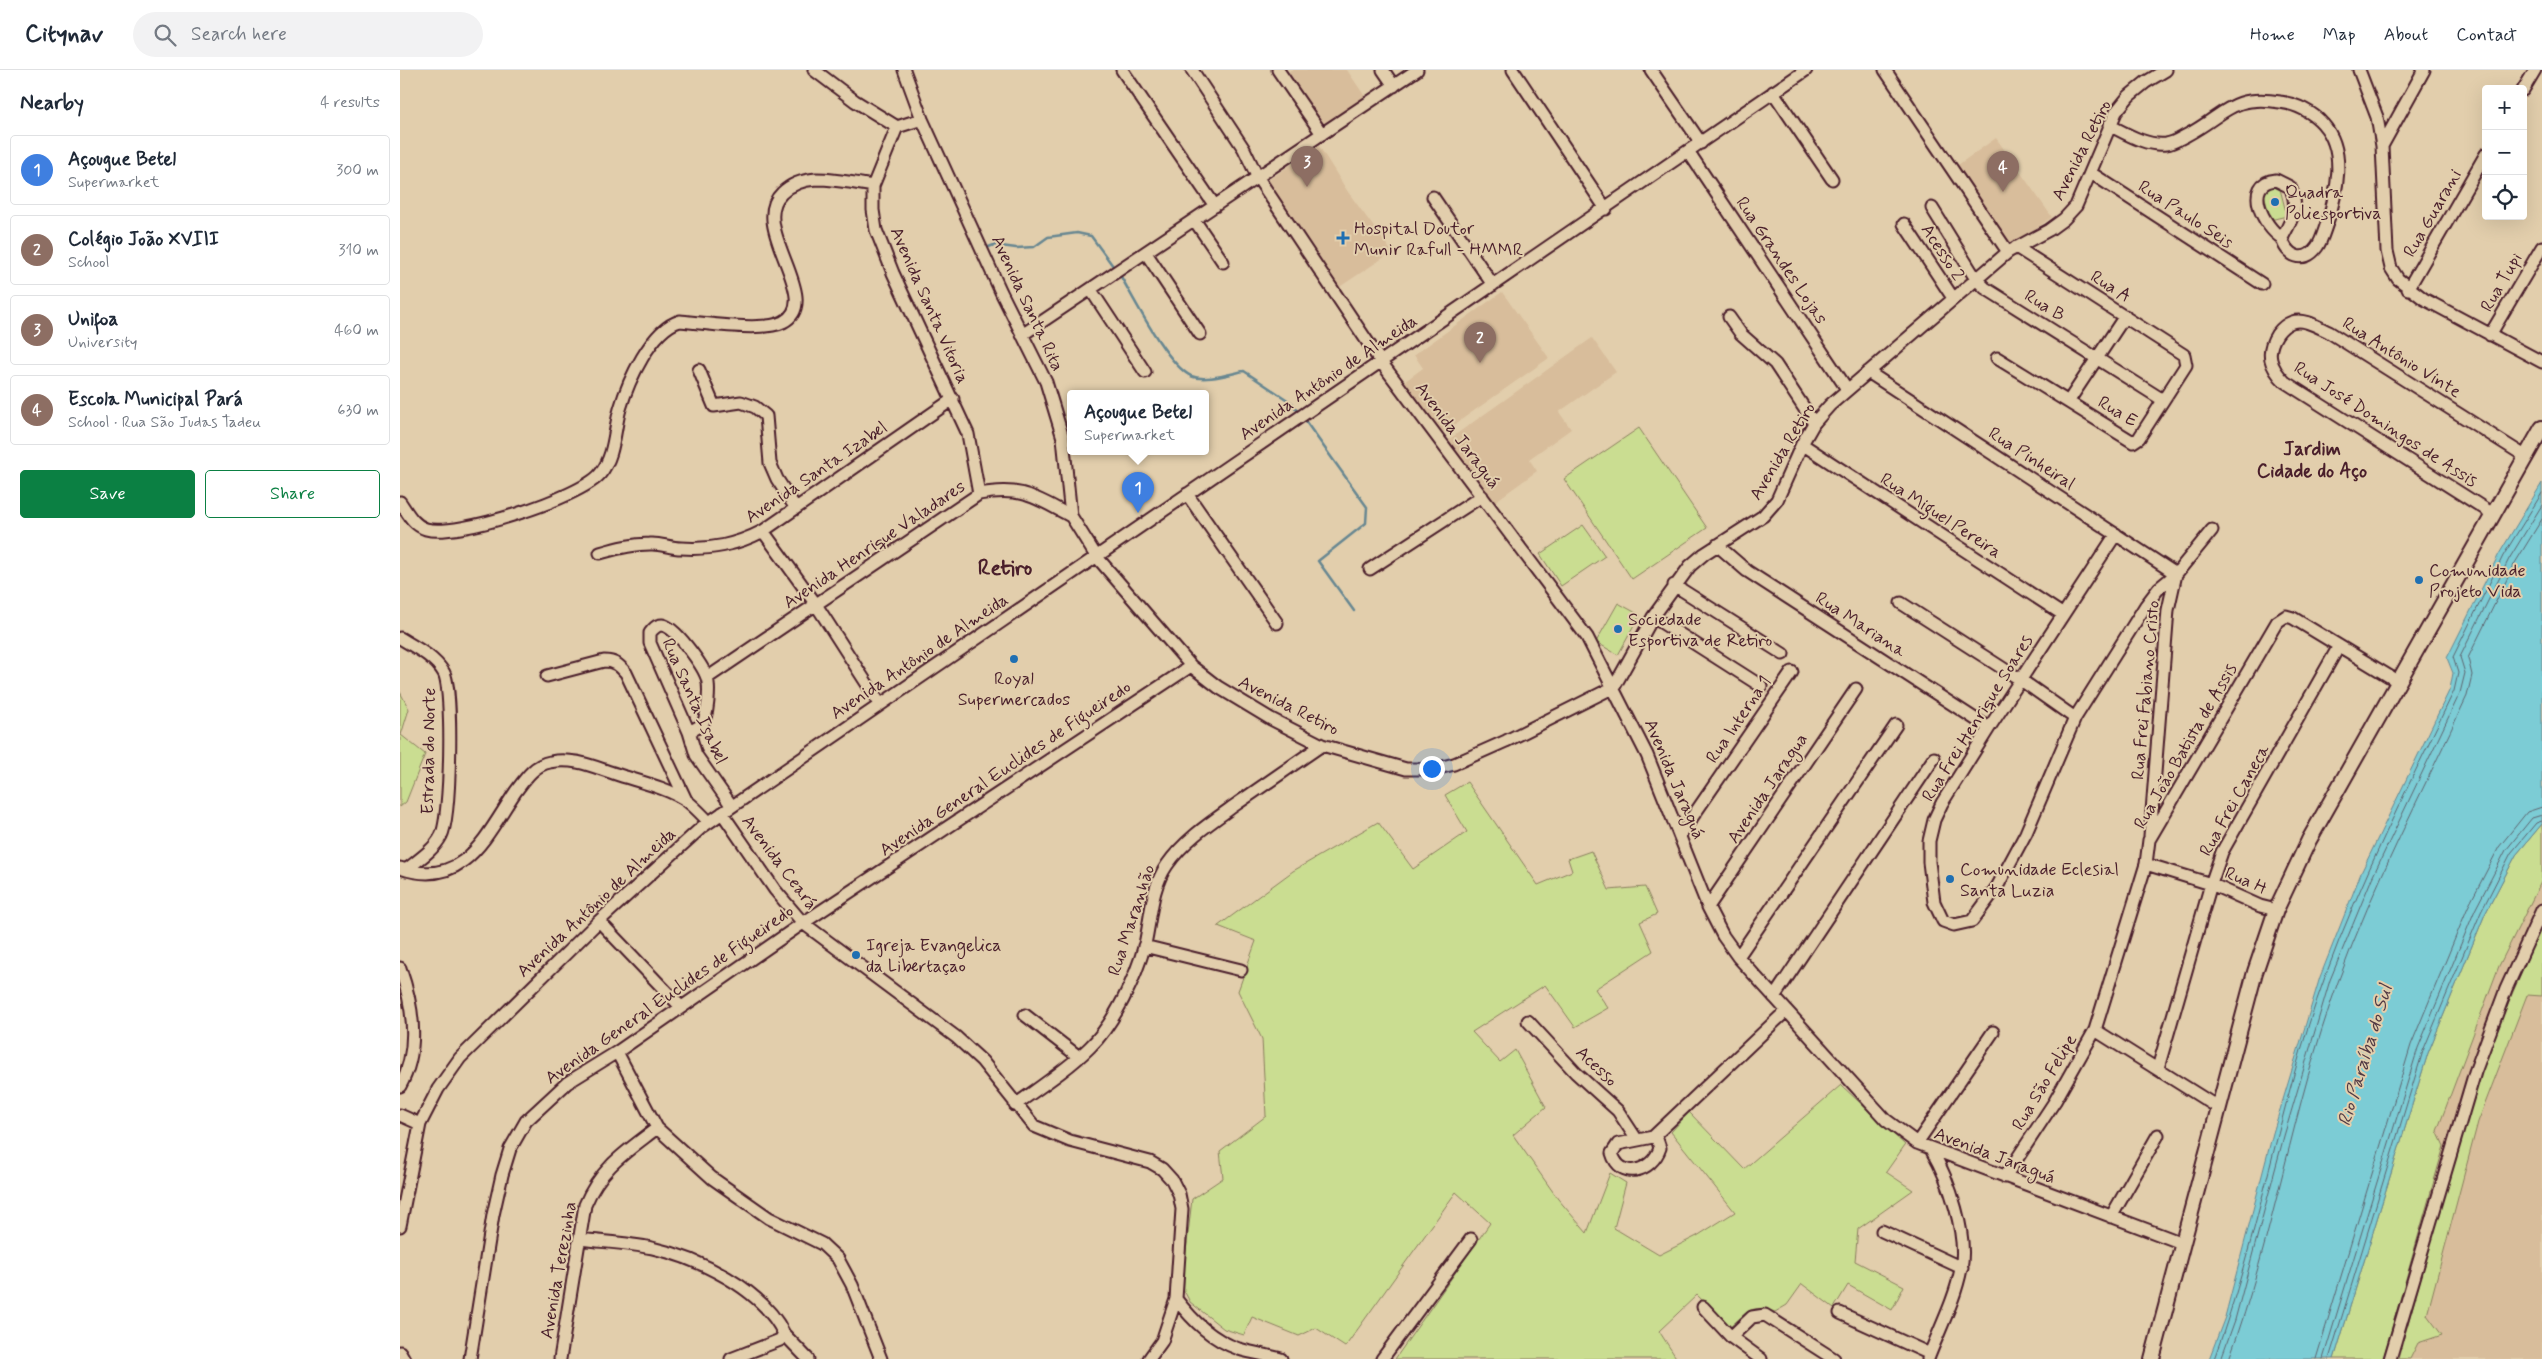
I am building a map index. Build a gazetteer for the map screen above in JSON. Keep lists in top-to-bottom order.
{
  "streets": {
    "street": [
      "Avenida Retiro",
      "Rua Guarani",
      "Rua Paulo Seis",
      "Acesso 2",
      "Rua Grandes Lojas",
      "Rua Tupi",
      "Rua A",
      "Avenida Santa Rita",
      "Avenida Santa Vitoria",
      "Rua B",
      "Rua Antônio Vinte",
      "Avenida Antônio de Almeida",
      "Rua E",
      "Rua José Domingos de Assis",
      "Avenida Jaraguá",
      "Rua Pinheiral",
      "Avenida Santa Izabel",
      "Rua Miguel Pereira",
      "Avenida Henrique Valadares",
      "Rua Mariana",
      "Rua Frei Fabiano Cristo",
      "Rua Santa Isabel",
      "Rua Frei Henrique Soares",
      "Rua Interna 1",
      "Rua João Batista de Assis",
      "Estrada do Norte",
      "Avenida General Euclides de Figueiredo",
      "Avenida Jaragua",
      "Rua Frei Caneca",
      "Avenida Ceará",
      "Rua H",
      "Rua Maranhão",
      "Acesso",
      "Rua São Felipe",
      "Avenida Terezinha"
    ]
  },
  "crossings": [
    ["Avenida Retiro", "Rua Paulo Seis"],
    ["Avenida Retiro", "Acesso 2"],
    ["Avenida Retiro", "Rua Grandes Lojas"],
    ["Avenida Retiro", "Rua A"],
    ["Avenida Retiro", "Avenida Santa Rita"],
    ["Avenida Retiro", "Rua B"],
    ["Avenida Retiro", "Avenida Antônio de Almeida"],
    ["Avenida Retiro", "Avenida Jaraguá"],
    ["Avenida Retiro", "Rua Pinheiral"],
    ["Avenida Retiro", "Rua Miguel Pereira"],
    ["Avenida Retiro", "Rua Mariana"],
    ["Avenida Retiro", "Avenida General Euclides de Figueiredo"],
    ["Avenida Retiro", "Rua Maranhão"],
    ["Rua Grandes Lojas", "Avenida Antônio de Almeida"],
    ["Rua A", "Rua E"],
    ["Avenida Santa Rita", "Avenida Antônio de Almeida"],
    ["Avenida Santa Rita", "Avenida Henrique Valadares"],
    ["Avenida Santa Vitoria", "Avenida Santa Izabel"],
    ["Avenida Santa Vitoria", "Avenida Henrique Valadares"],
    ["Rua B", "Rua E"],
    ["Rua Antônio Vinte", "Rua José Domingos de Assis"],
    ["Avenida Antônio de Almeida", "Avenida Jaraguá"],
    ["Avenida Antônio de Almeida", "Rua Santa Isabel"],
    ["Avenida Antônio de Almeida", "Avenida Ceará"],
    ["Avenida Jaraguá", "Rua Interna 1"],
    ["Avenida Jaraguá", "Avenida Jaragua"],
    ["Avenida Jaraguá", "Rua São Felipe"],
    ["Rua Pinheiral", "Rua Frei Fabiano Cristo"],
    ["Rua Pinheiral", "Rua Frei Henrique Soares"],
    ["Rua Miguel Pereira", "Rua Frei Henrique Soares"],
    ["Avenida Henrique Valadares", "Rua Santa Isabel"],
    ["Rua Mariana", "Rua Frei Henrique Soares"],
    ["Rua Frei Fabiano Cristo", "Rua Frei Henrique Soares"],
    ["Rua Frei Fabiano Cristo", "Rua João Batista de Assis"],
    ["Rua Santa Isabel", "Avenida Ceará"],
    ["Rua João Batista de Assis", "Rua Frei Caneca"],
    ["Rua João Batista de Assis", "Rua H"],
    ["Rua João Batista de Assis", "Rua São Felipe"],
    ["Avenida General Euclides de Figueiredo", "Avenida Ceará"],
    ["Rua Frei Caneca", "Rua H"],
    ["Avenida Ceará", "Rua Maranhão"]
  ],
  "districts": ["Jardim Cidade do Aço", "Retiro"],
  "water": ["Rio Paraíba do Sul"],
  "places": {
    "other": [
      "Quadra Poliesportiva",
      "Comunidade Projeto Vida",
      "Sociedade Esportiva de Retiro",
      "Royal Supermercados",
      "Comunidade Eclesial Santa Luzia",
      "Igreja Evangelica da Libertaçao"
    ],
    "health": ["Hospital Doutor Munir Rafull - HMMR"]
  },
  "page": {
    "header": "Citynav",
    "search": "Search here",
    "nav": [
      "Home",
      "Map",
      "About",
      "Contact"
    ],
    "heading": ["Nearby", "4 results"],
    "map_buttons": ["+", "−"],
    "list": [
      {
        "mark": "1",
        "name": "Açougue Betel",
        "note": "Supermarket",
        "value": "300 m"
      },
      {
        "mark": "2",
        "name": "Colégio João XVIII",
        "note": "School",
        "value": "310 m"
      },
      {
        "mark": "3",
        "name": "Unifoa",
        "note": "University",
        "value": "460 m"
      },
      {
        "mark": "4",
        "name": "Escola Municipal Pará",
        "note": "School · Rua São Judas Tadeu",
        "value": "630 m"
      }
    ],
    "pins": [
      "3",
      "4",
      "2",
      "1"
    ],
    "popup": ["Açougue Betel", "Supermarket"],
    "buttons": ["Save", "Share"]
  }
}
